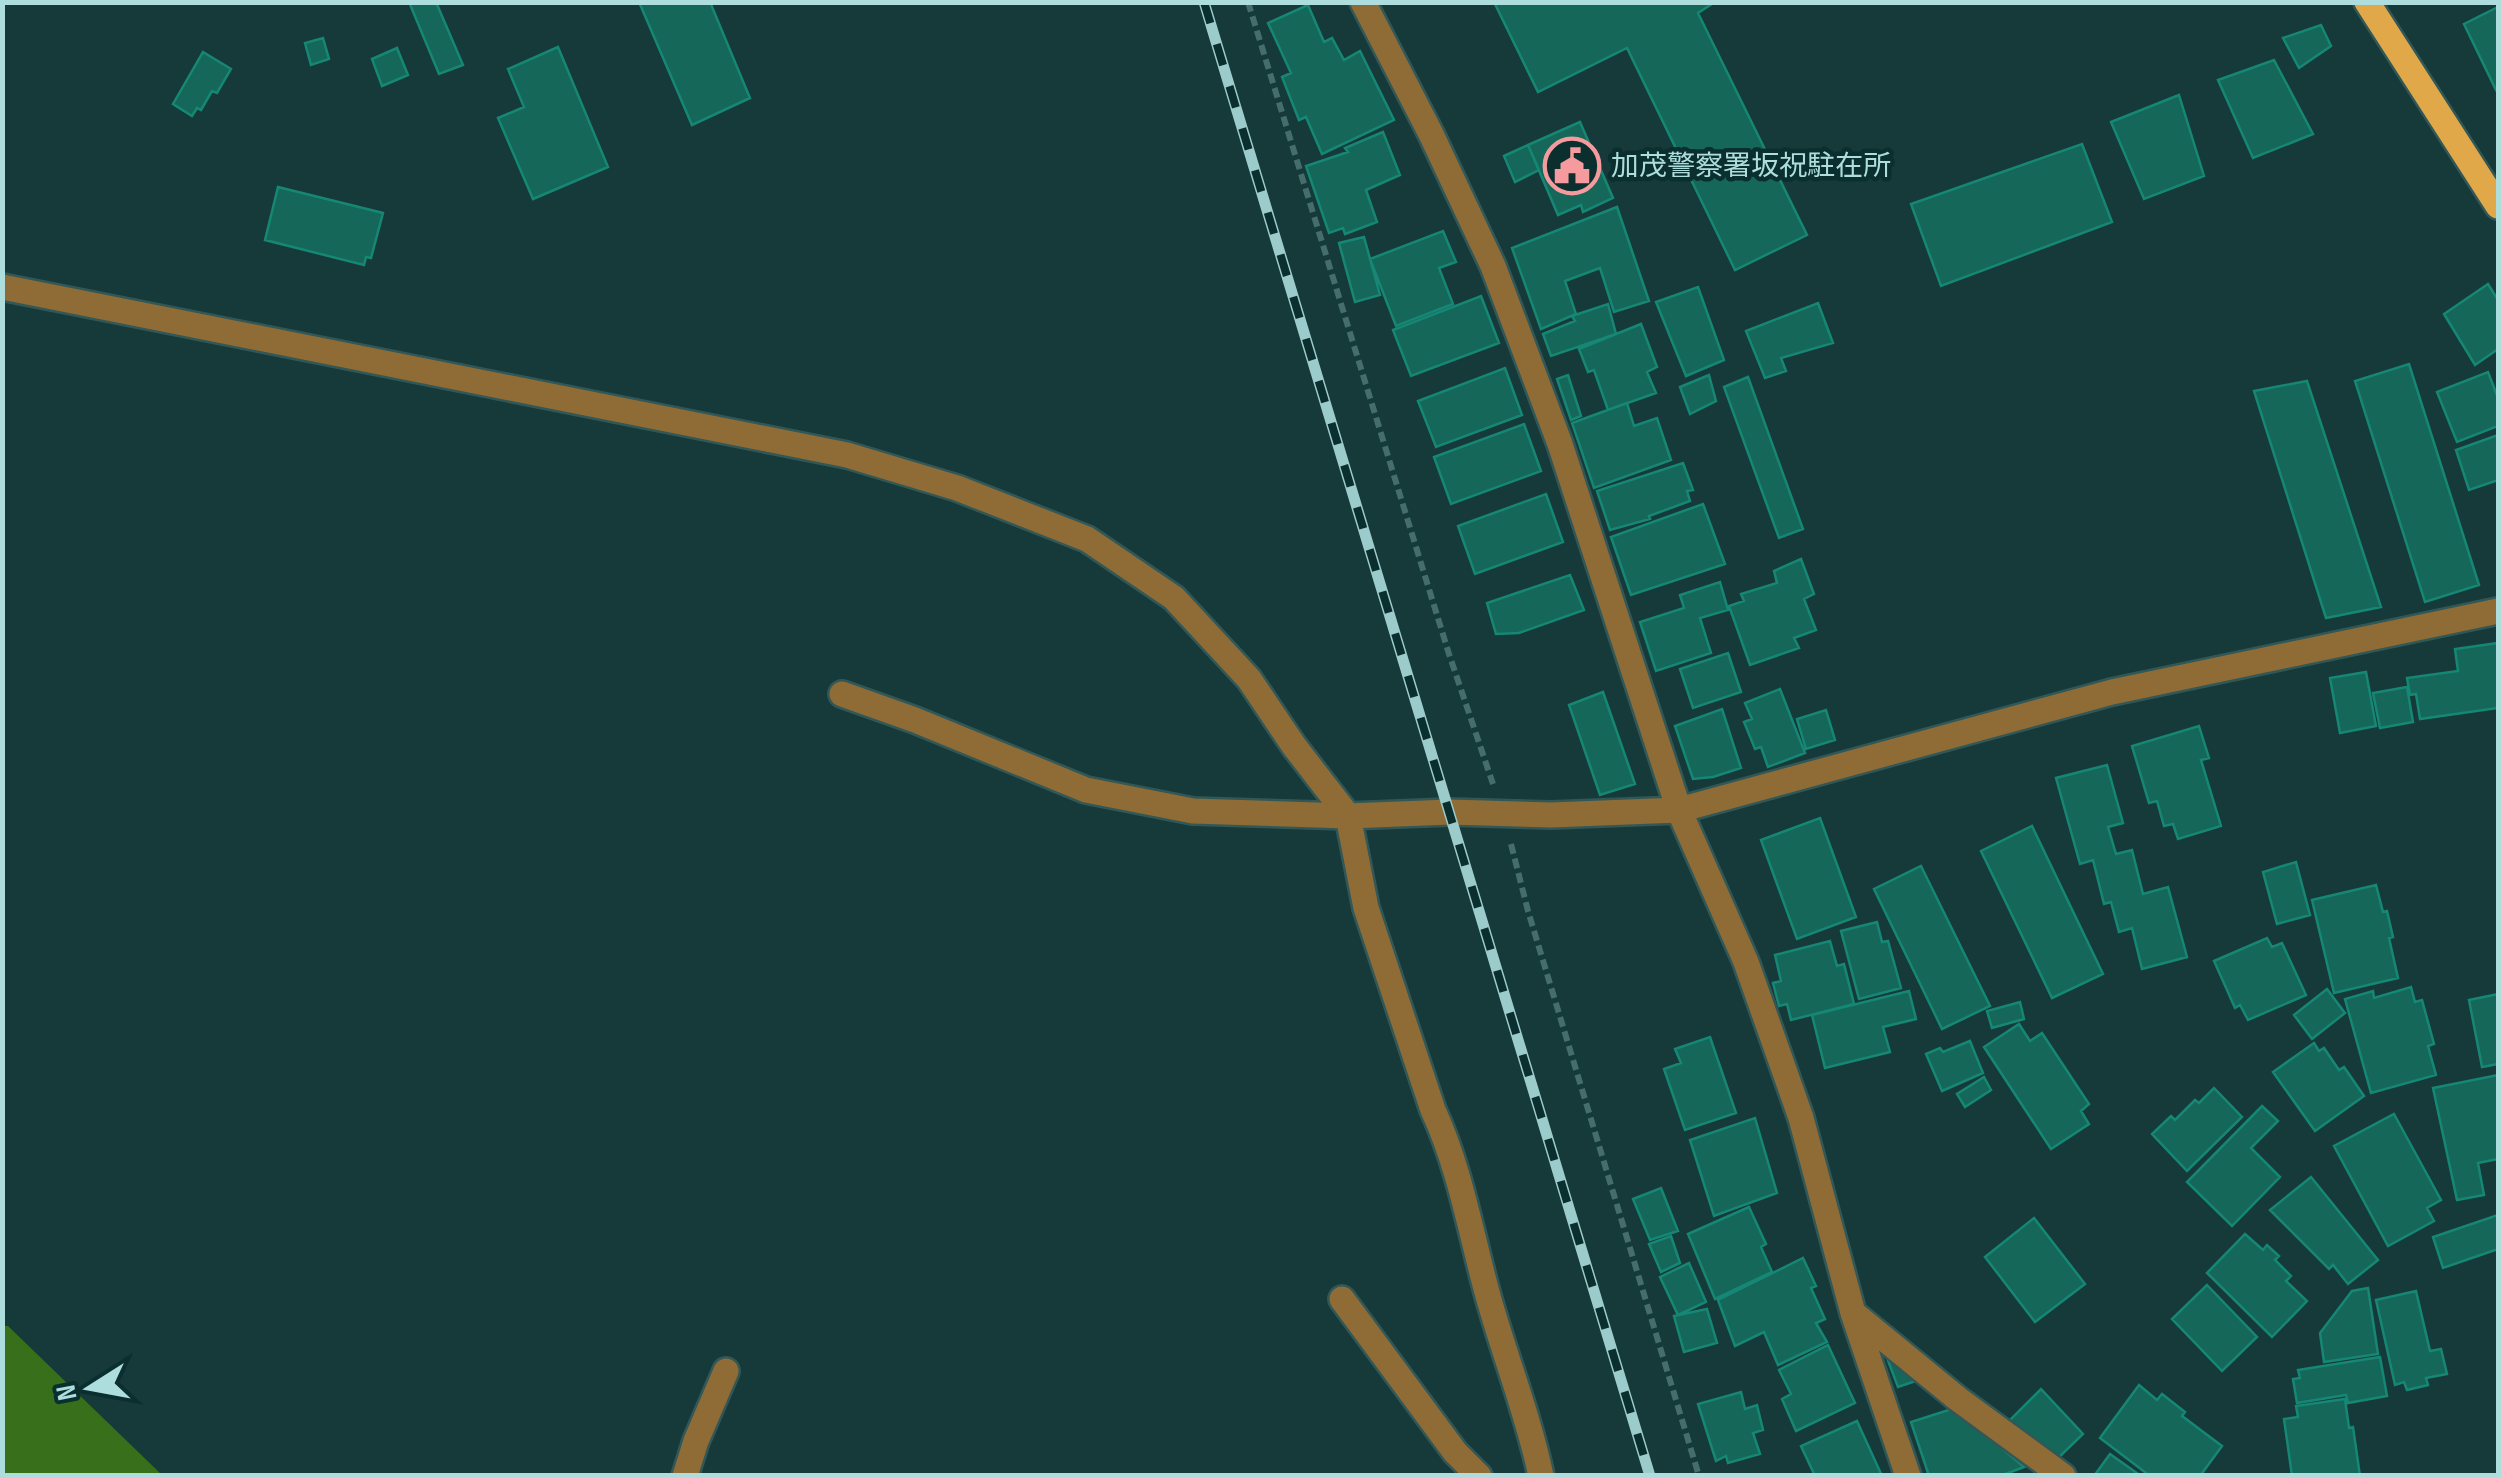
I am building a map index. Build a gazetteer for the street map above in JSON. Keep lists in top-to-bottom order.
{
  "places": {
    "public building": ["加茂警察署坂祝駐在所"]
  },
  "north": "left"
}
